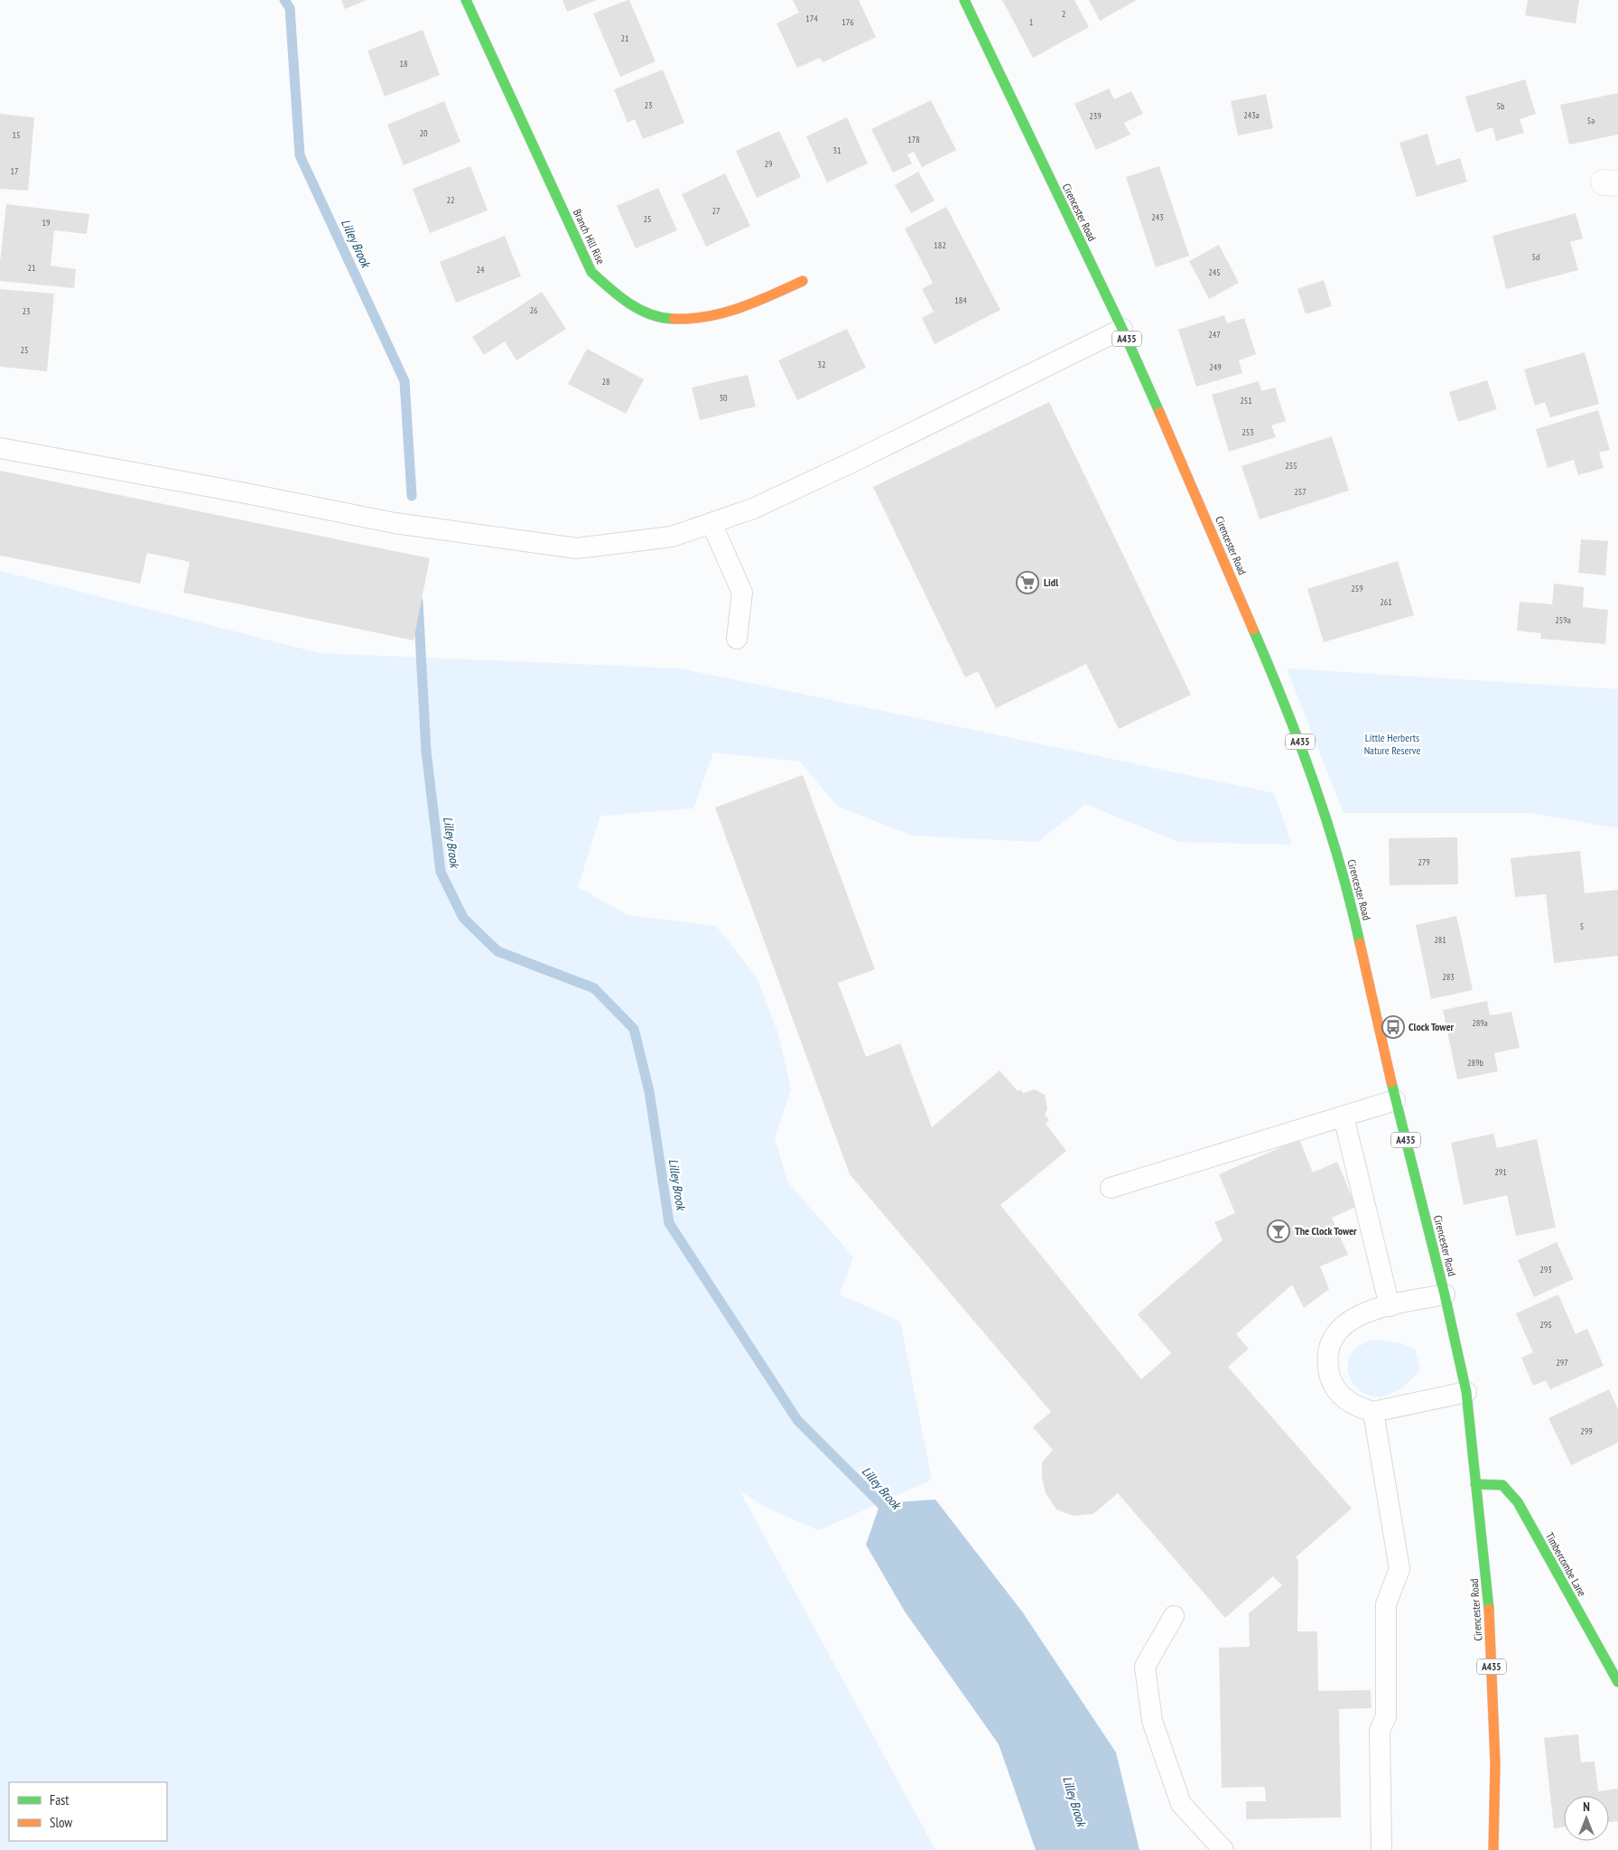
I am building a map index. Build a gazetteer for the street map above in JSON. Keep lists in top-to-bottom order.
{
  "streets": {
    "main road": [
      "Cirencester Road",
      "Branch Hill Rise",
      "A435",
      "Timbercombe Lane"
    ]
  },
  "crossings": [
    ["Cirencester Road", "Timbercombe Lane"]
  ],
  "water": ["Lilley Brook"],
  "parks": ["Little Herberts Nature Reserve"],
  "places": {
    "supermarket": ["Lidl"],
    "bus stop": ["Clock Tower"],
    "bar": ["The Clock Tower"]
  },
  "house_numbers": [
    "2",
    "174",
    "176",
    "1",
    "21",
    "18",
    "23",
    "5b",
    "243a",
    "239",
    "5a",
    "20",
    "15",
    "178",
    "31",
    "29",
    "17",
    "22",
    "27",
    "243",
    "25",
    "19",
    "182",
    "5d",
    "21",
    "24",
    "245",
    "184",
    "26",
    "23",
    "247",
    "25",
    "32",
    "249",
    "28",
    "30",
    "251",
    "253",
    "255",
    "257",
    "259",
    "261",
    "259a",
    "279",
    "5",
    "281",
    "283",
    "289a",
    "289b",
    "291",
    "293",
    "295",
    "297",
    "299"
  ],
  "legend": ["Fast", "Slow"],
  "north": "top"
}
